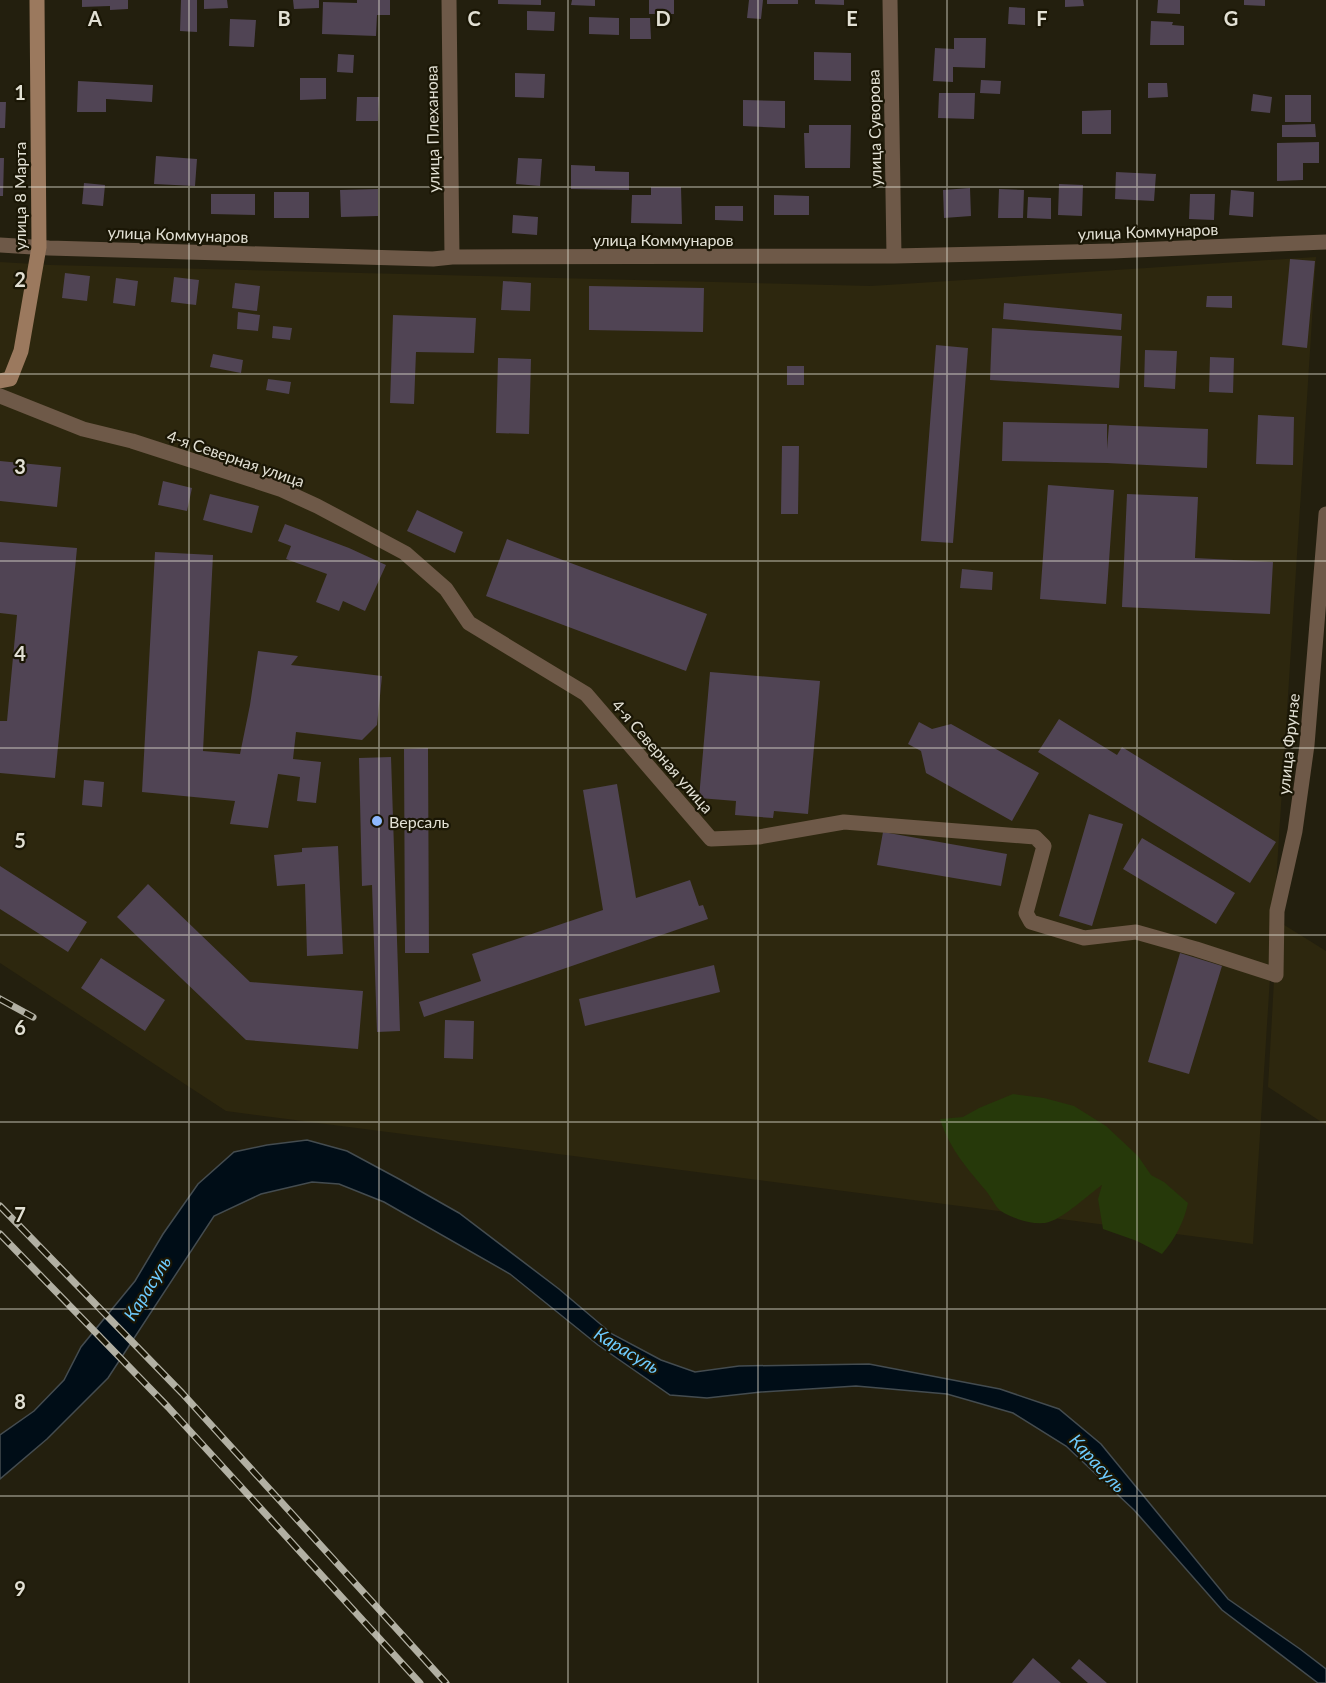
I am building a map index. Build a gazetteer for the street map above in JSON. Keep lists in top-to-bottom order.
{
  "streets": {
    "street": [
      "улица Суворова",
      "улица Плеханова",
      "улица 8 Марта",
      "улица Коммунаров",
      "4-я Северная улица",
      "улица Фрунзе"
    ]
  },
  "crossings": [
    ["улица Суворова", "улица Коммунаров"],
    ["улица Плеханова", "улица Коммунаров"],
    ["улица 8 Марта", "улица Коммунаров"],
    ["4-я Северная улица", "улица Фрунзе"]
  ],
  "water": ["Карасуль"],
  "places": ["Версаль"],
  "grid": {
    "columns": [
      "A",
      "B",
      "C",
      "D",
      "E",
      "F",
      "G"
    ],
    "rows": [
      "1",
      "2",
      "3",
      "4",
      "5",
      "6",
      "7",
      "8",
      "9"
    ]
  }
}
